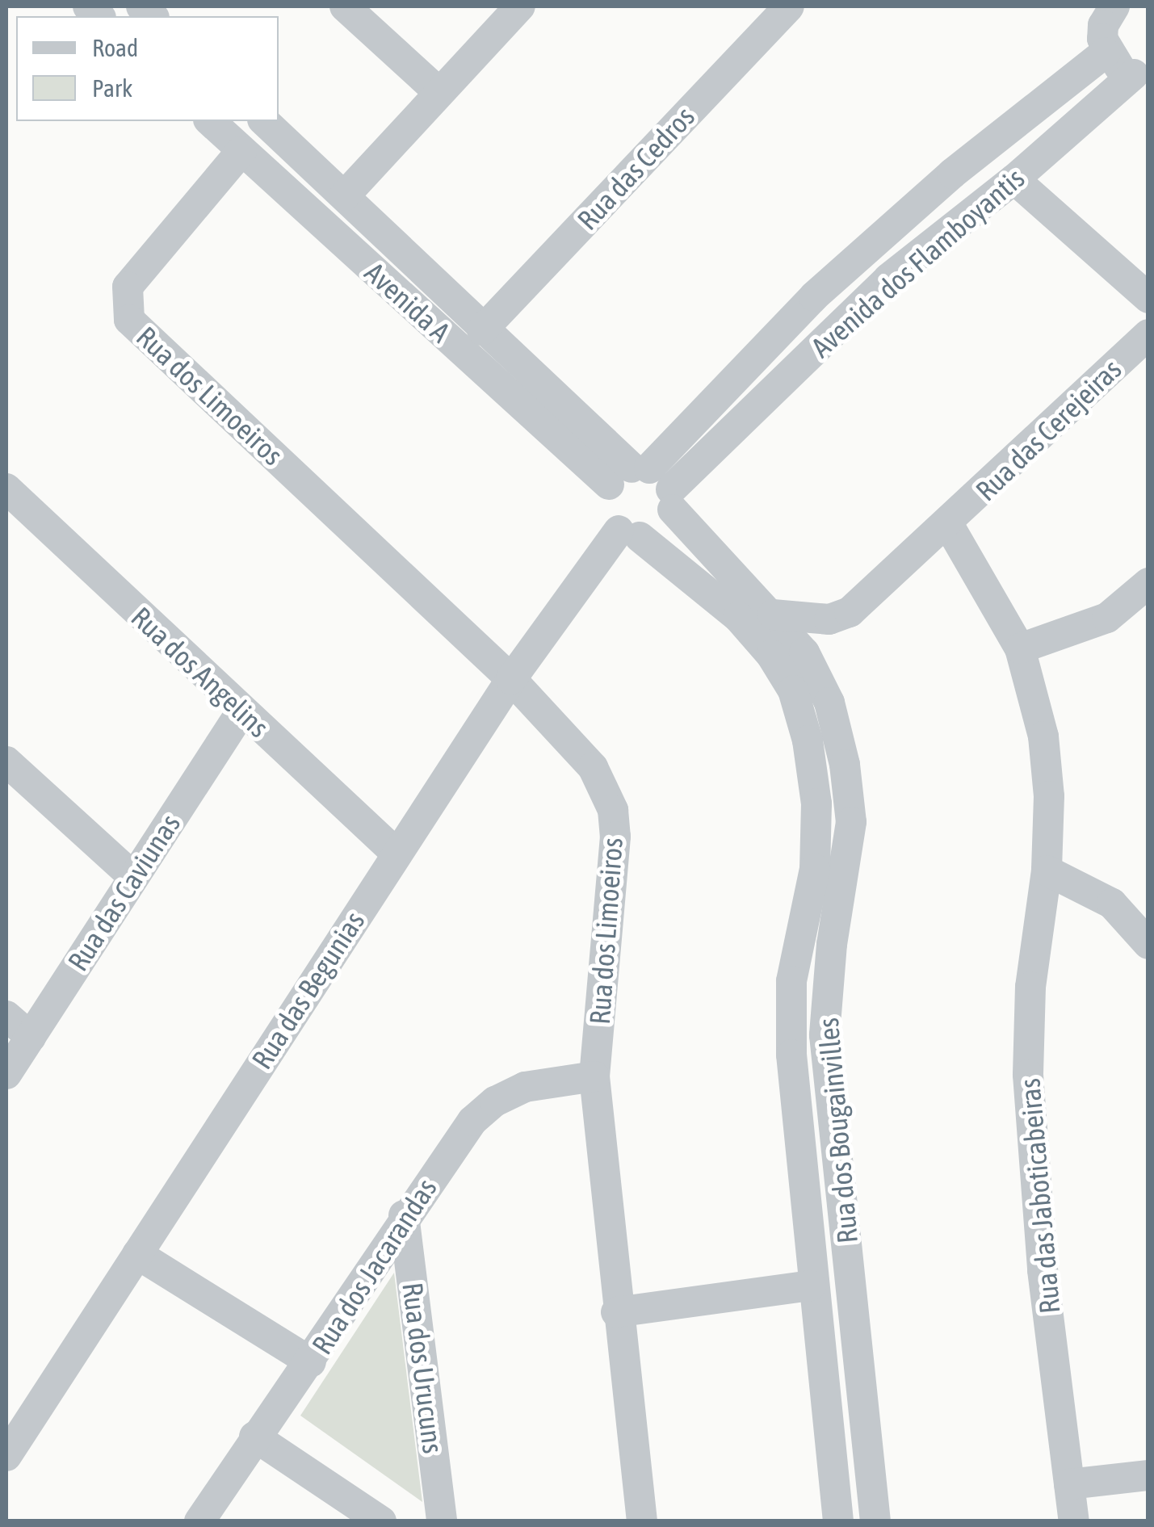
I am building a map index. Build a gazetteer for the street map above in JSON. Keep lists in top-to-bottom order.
{
  "streets": {
    "street": [
      "Rua das Cedros",
      "Avenida dos Flamboyantis",
      "Avenida A",
      "Rua dos Limoeiros",
      "Rua das Cerejeiras",
      "Rua dos Angelins",
      "Rua das Caviunas",
      "Rua das Begunias",
      "Rua dos Bougainvilles",
      "Rua das Jaboticabeiras",
      "Rua dos Jacarandas",
      "Rua dos Urucuns"
    ]
  },
  "crossings": [
    ["Rua das Cedros", "Avenida A"],
    ["Avenida dos Flamboyantis", "Avenida A"],
    ["Avenida dos Flamboyantis", "Rua das Begunias"],
    ["Avenida dos Flamboyantis", "Rua dos Bougainvilles"],
    ["Avenida A", "Rua dos Limoeiros"],
    ["Avenida A", "Rua dos Bougainvilles"],
    ["Rua dos Limoeiros", "Rua das Begunias"],
    ["Rua dos Limoeiros", "Rua dos Jacarandas"],
    ["Rua das Cerejeiras", "Rua dos Bougainvilles"],
    ["Rua das Cerejeiras", "Rua das Jaboticabeiras"],
    ["Rua dos Angelins", "Rua das Caviunas"],
    ["Rua dos Angelins", "Rua das Begunias"],
    ["Rua das Begunias", "Rua dos Bougainvilles"],
    ["Rua dos Jacarandas", "Rua dos Urucuns"]
  ],
  "legend": ["Road", "Park"]
}
